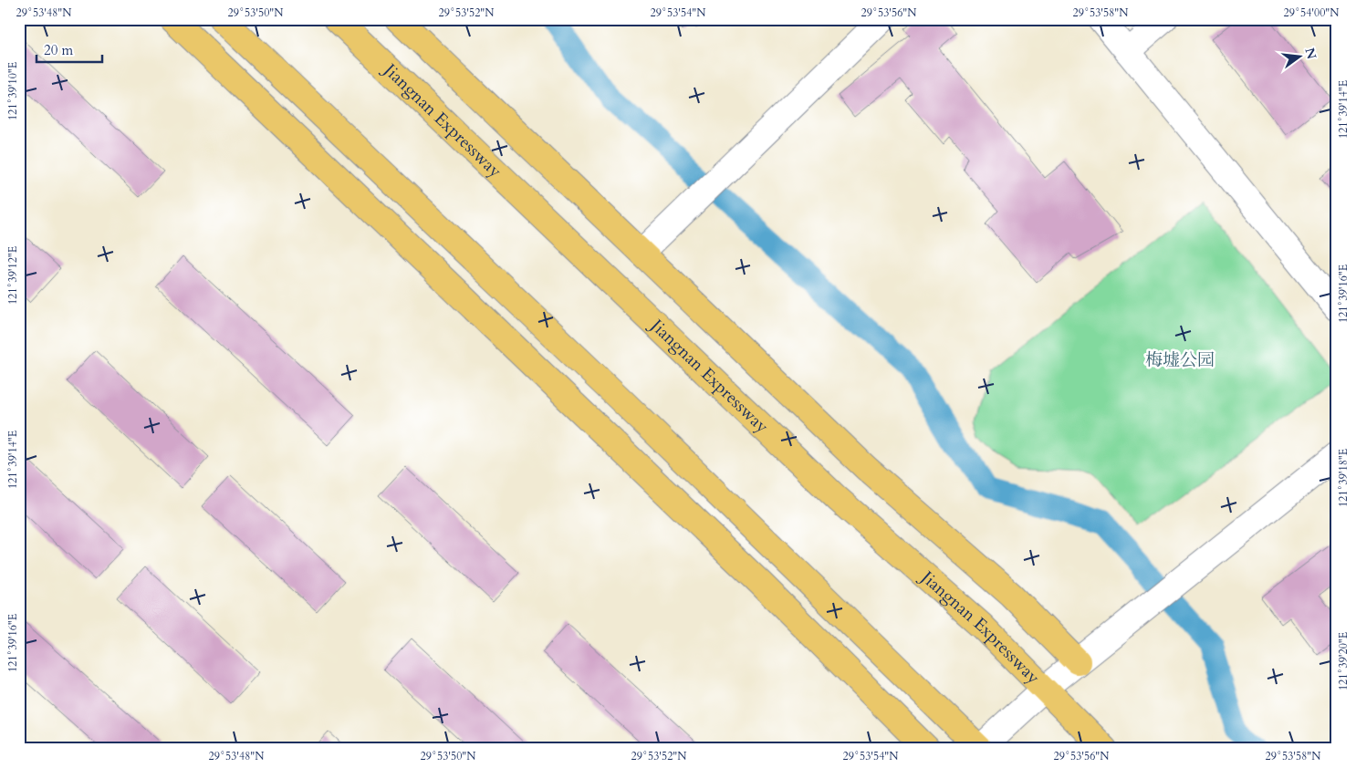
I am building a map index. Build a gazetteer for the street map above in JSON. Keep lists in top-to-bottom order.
{
  "streets": {
    "main road": ["Jiangnan Expressway"]
  },
  "parks": ["梅墟公园"],
  "scale_bar": "20 m",
  "north": "right",
  "coordinates": [
    "29°53'48\"N",
    "29°53'50\"N",
    "29°53'52\"N",
    "29°53'54\"N",
    "29°53'56\"N",
    "29°53'58\"N",
    "29°54'00\"N",
    "121°39'10\"E",
    "121°39'14\"E",
    "121°39'12\"E",
    "121°39'16\"E",
    "121°39'18\"E",
    "121°39'20\"E"
  ]
}
